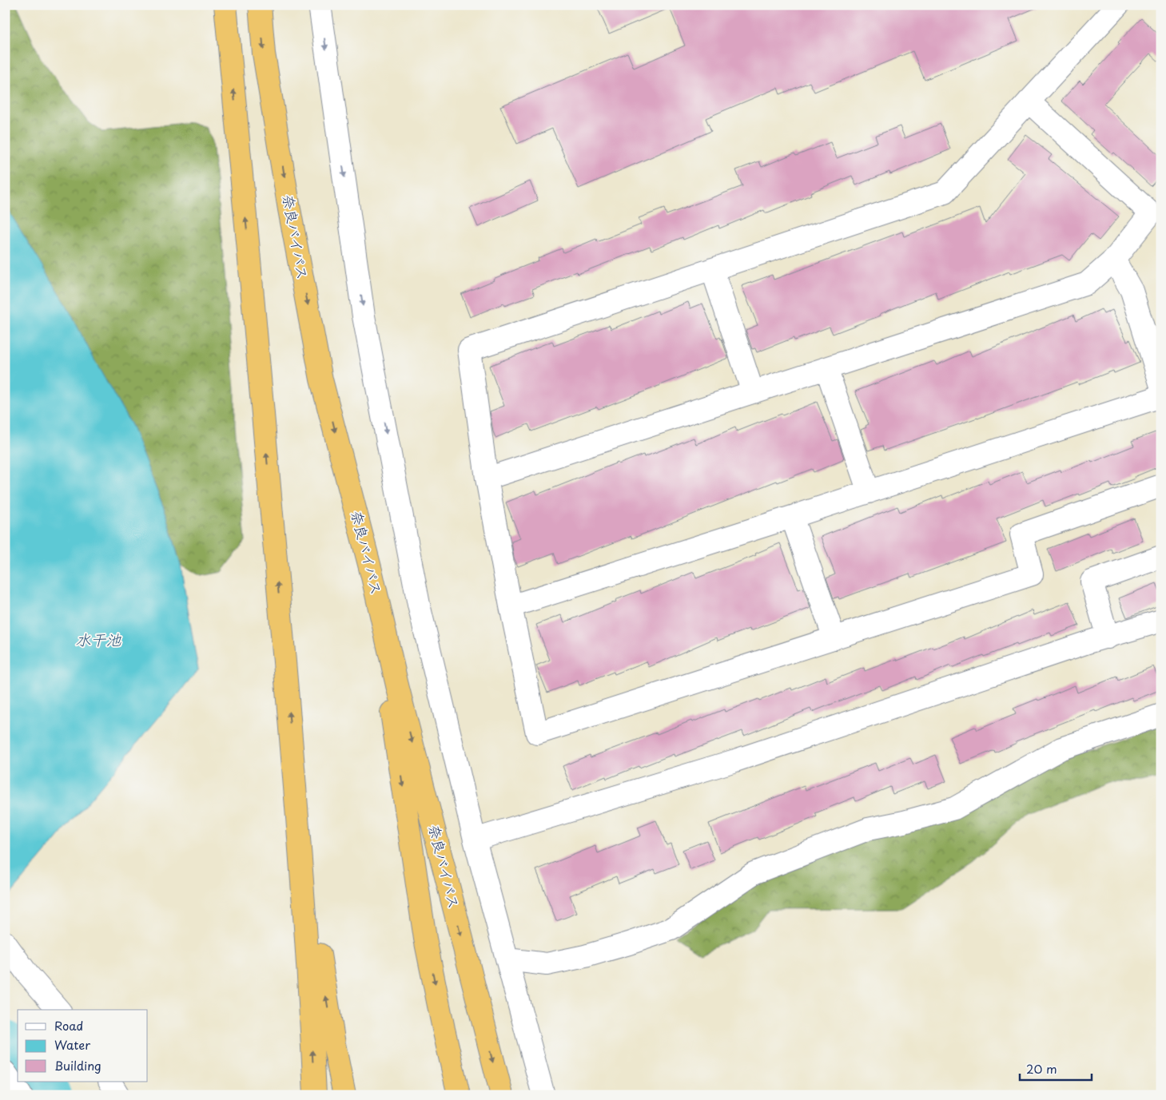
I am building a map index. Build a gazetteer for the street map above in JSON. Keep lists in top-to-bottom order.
{
  "streets": {
    "highway": ["奈良バイパス"]
  },
  "water": ["水干池"],
  "legend": ["Road", "Water", "Building"],
  "scale_bar": "20 m"
}
